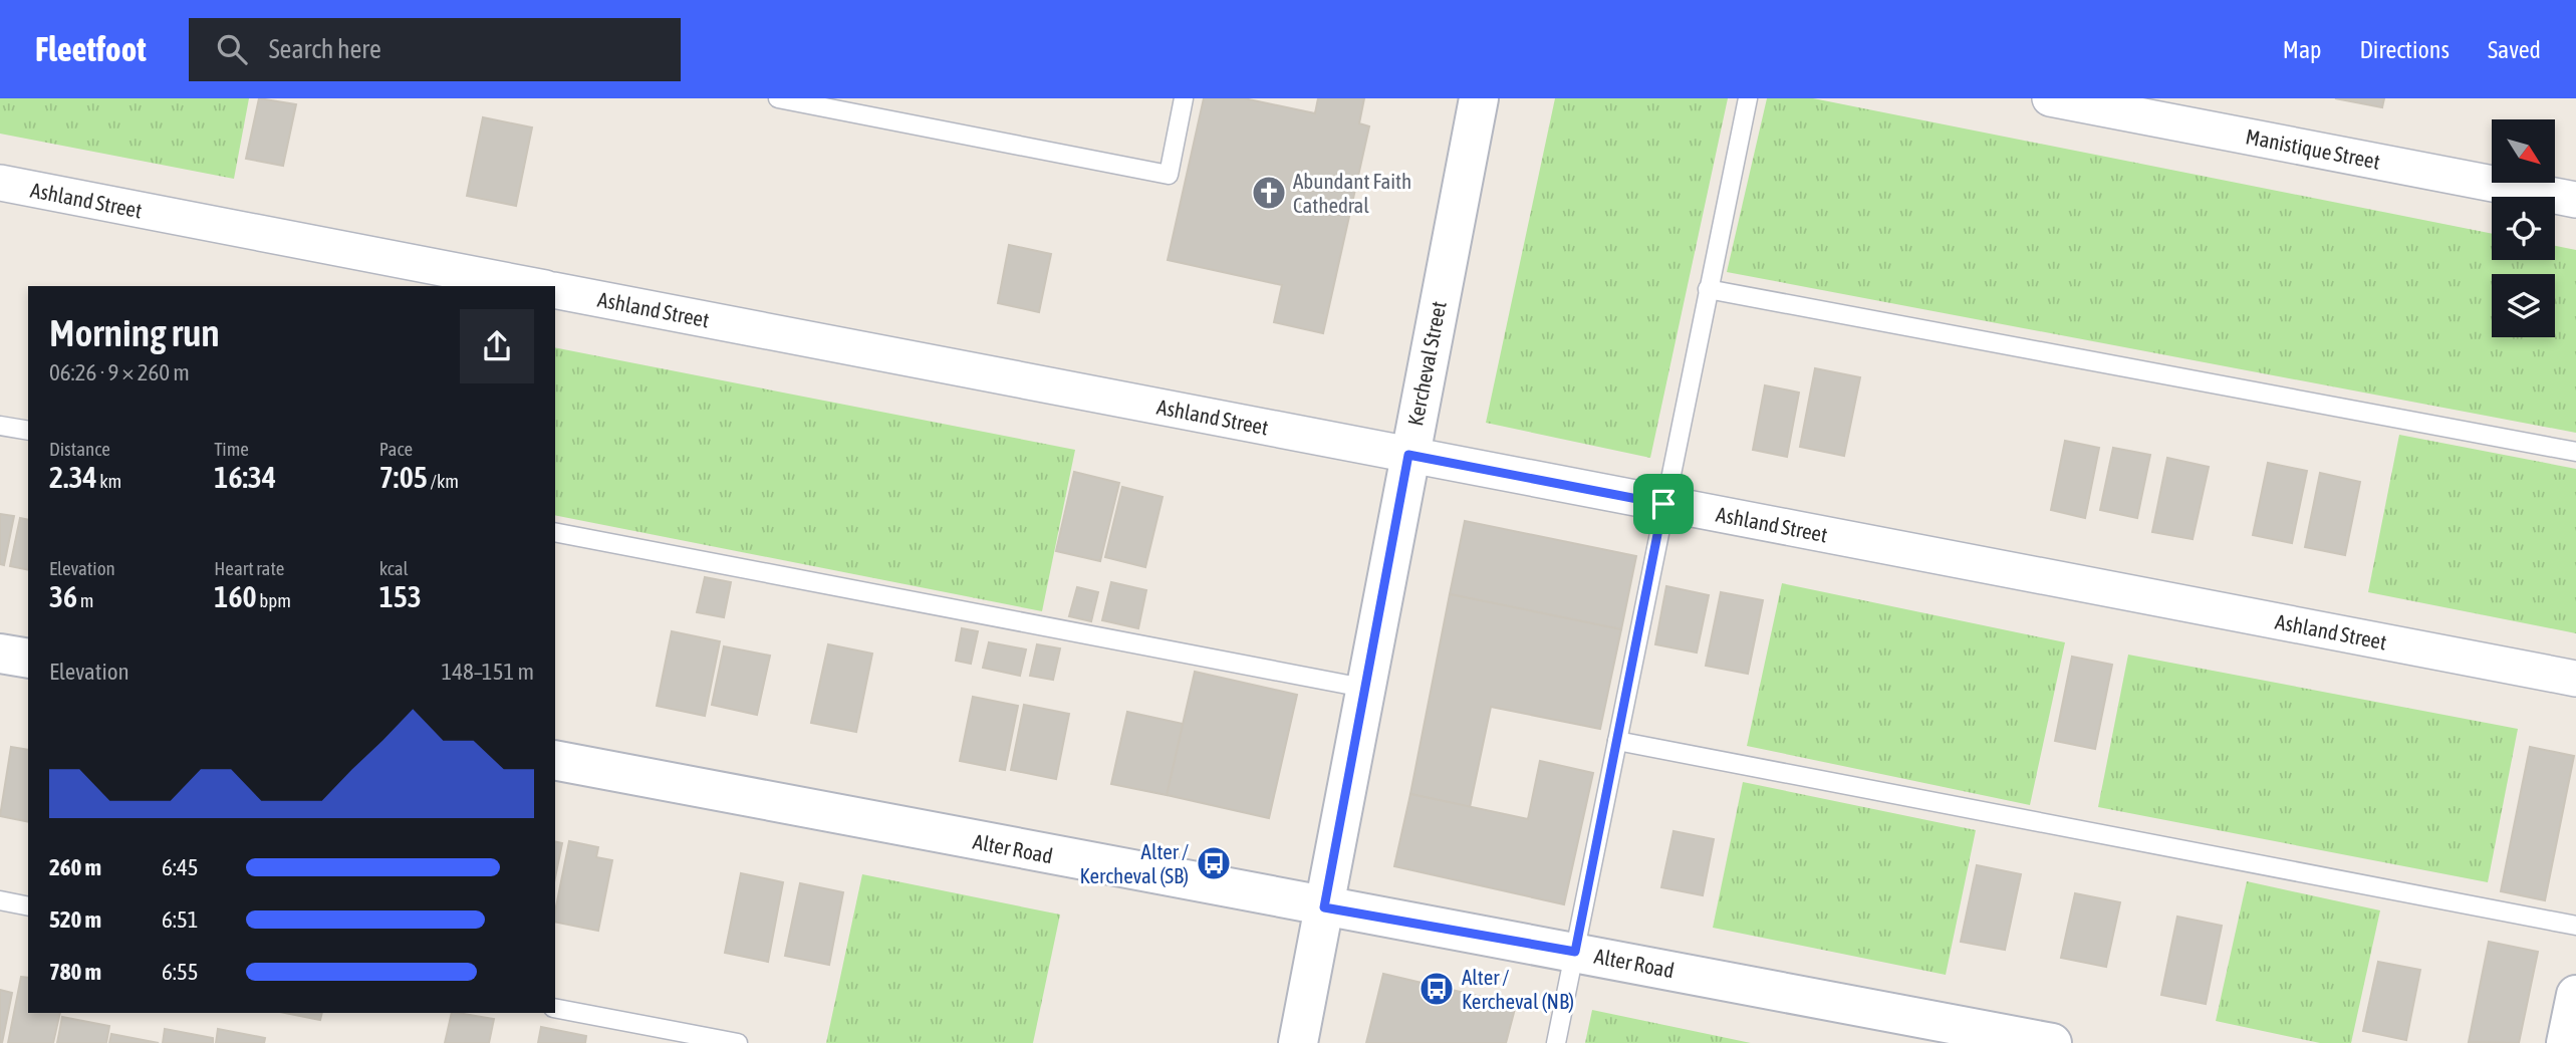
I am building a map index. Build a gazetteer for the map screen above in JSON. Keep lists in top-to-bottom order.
{
  "streets": {
    "street": [
      "Manistique Street",
      "Ashland Street",
      "Kercheval Street",
      "Alter Road"
    ]
  },
  "crossings": [
    ["Ashland Street", "Kercheval Street"],
    ["Kercheval Street", "Alter Road"]
  ],
  "places": {
    "church": ["Abundant Faith Cathedral"],
    "bus stop": ["Alter / Kercheval (SB)", "Alter / Kercheval (NB)"]
  },
  "north": "bottom right",
  "page": {
    "header": "Fleetfoot",
    "search": "Search here",
    "nav": ["Map", "Directions", "Saved"],
    "heading": ["Morning run", "06:26 · 9 × 260 m"],
    "stats": [
      ["Distance", "2.34 km"],
      ["Time", "16:34"],
      ["Pace", "7:05 /km"],
      ["Elevation", "36 m"],
      ["Heart rate", "160 bpm"],
      ["kcal", "153"]
    ],
    "chart": ["Elevation", "148–151 m"],
    "list": [
      {
        "name": "260 m",
        "note": "6:45"
      },
      {
        "name": "520 m",
        "note": "6:51"
      },
      {
        "name": "780 m",
        "note": "6:55"
      }
    ]
  }
}
